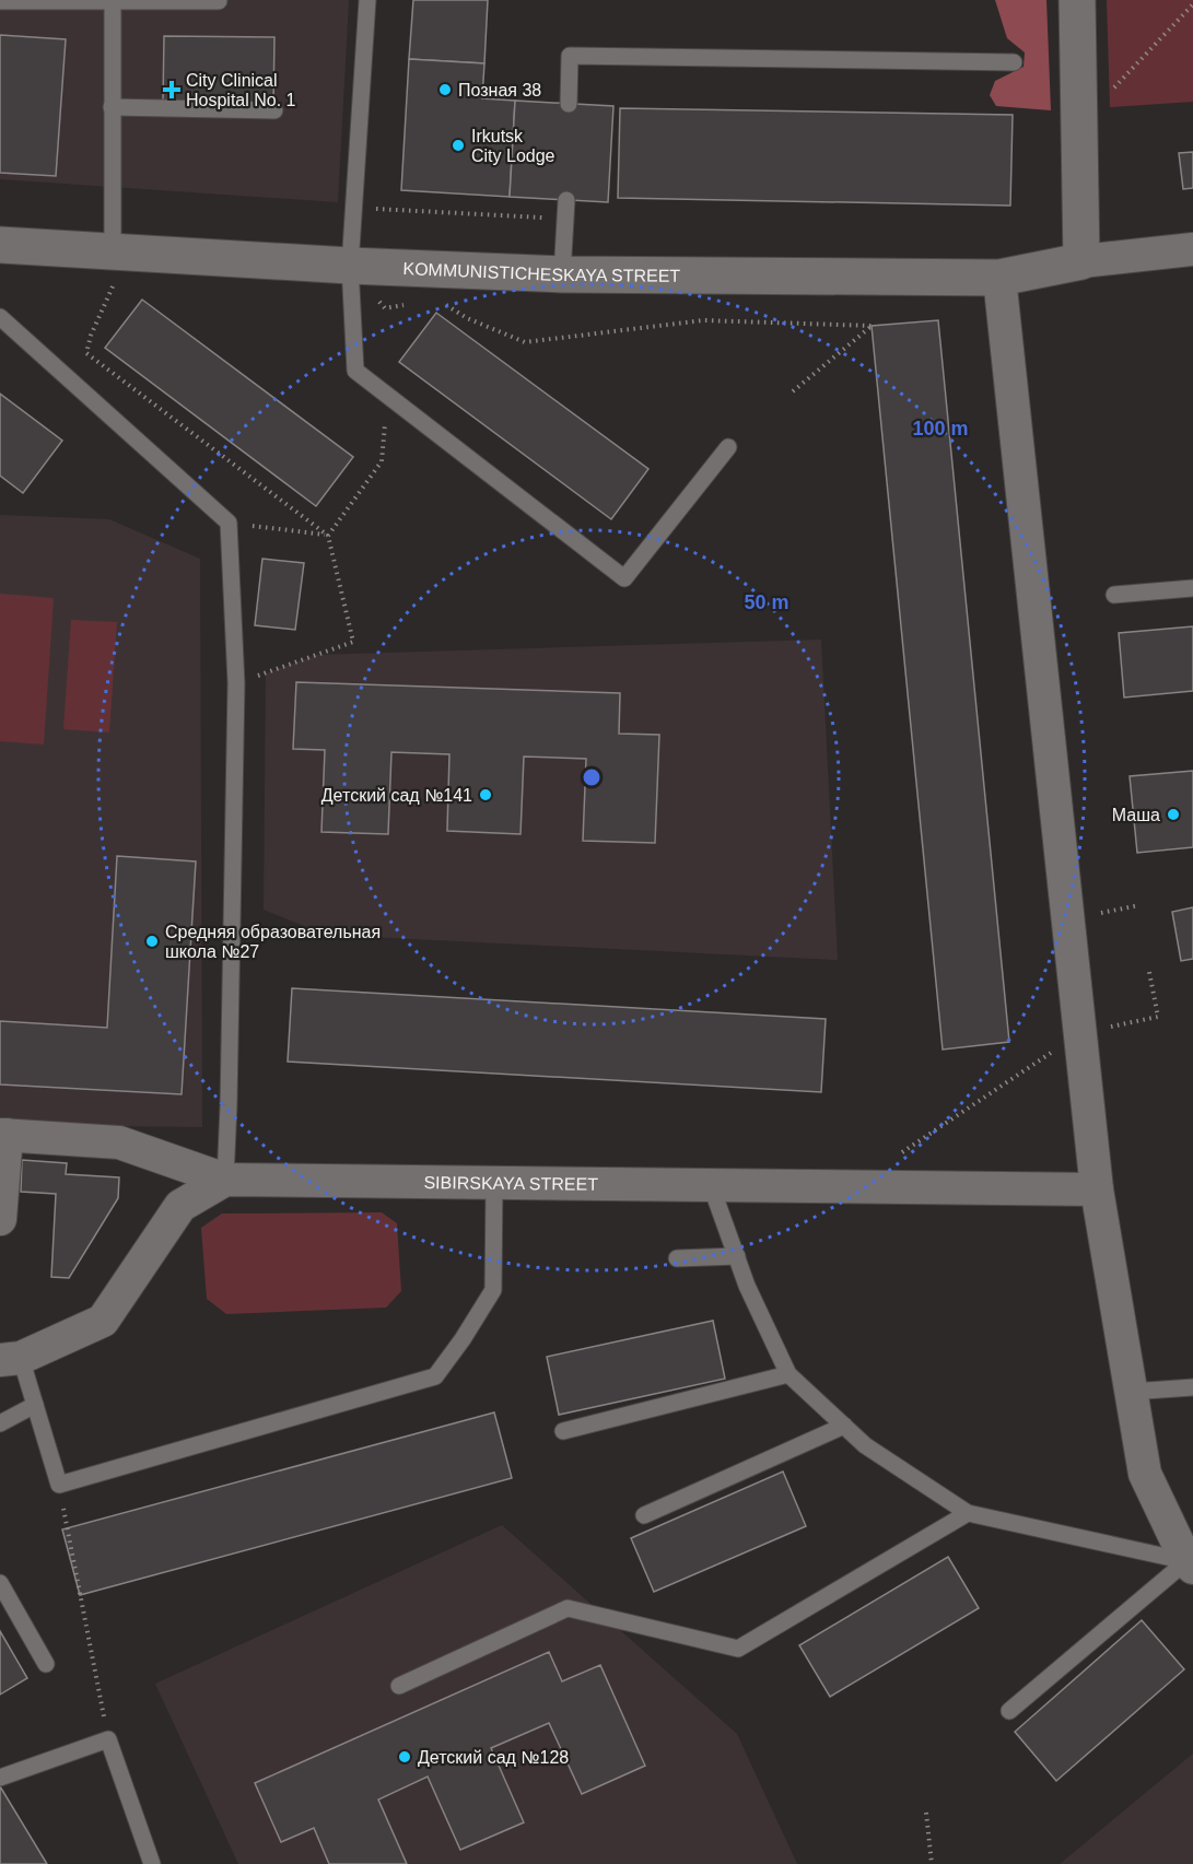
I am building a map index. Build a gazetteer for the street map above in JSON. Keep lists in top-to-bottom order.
{
  "streets": {
    "street": ["KOMMUNISTICHESKAYA STREET", "SIBIRSKAYA STREET"]
  },
  "places": {
    "health": ["City Clinical Hospital No. 1"],
    "other": [
      "Позная 38",
      "Irkutsk City Lodge",
      "Детский сад №141",
      "Маша",
      "Средняя образовательная школа №27",
      "Детский сад №128"
    ]
  },
  "rings": ["100 m", "50 m"]
}
